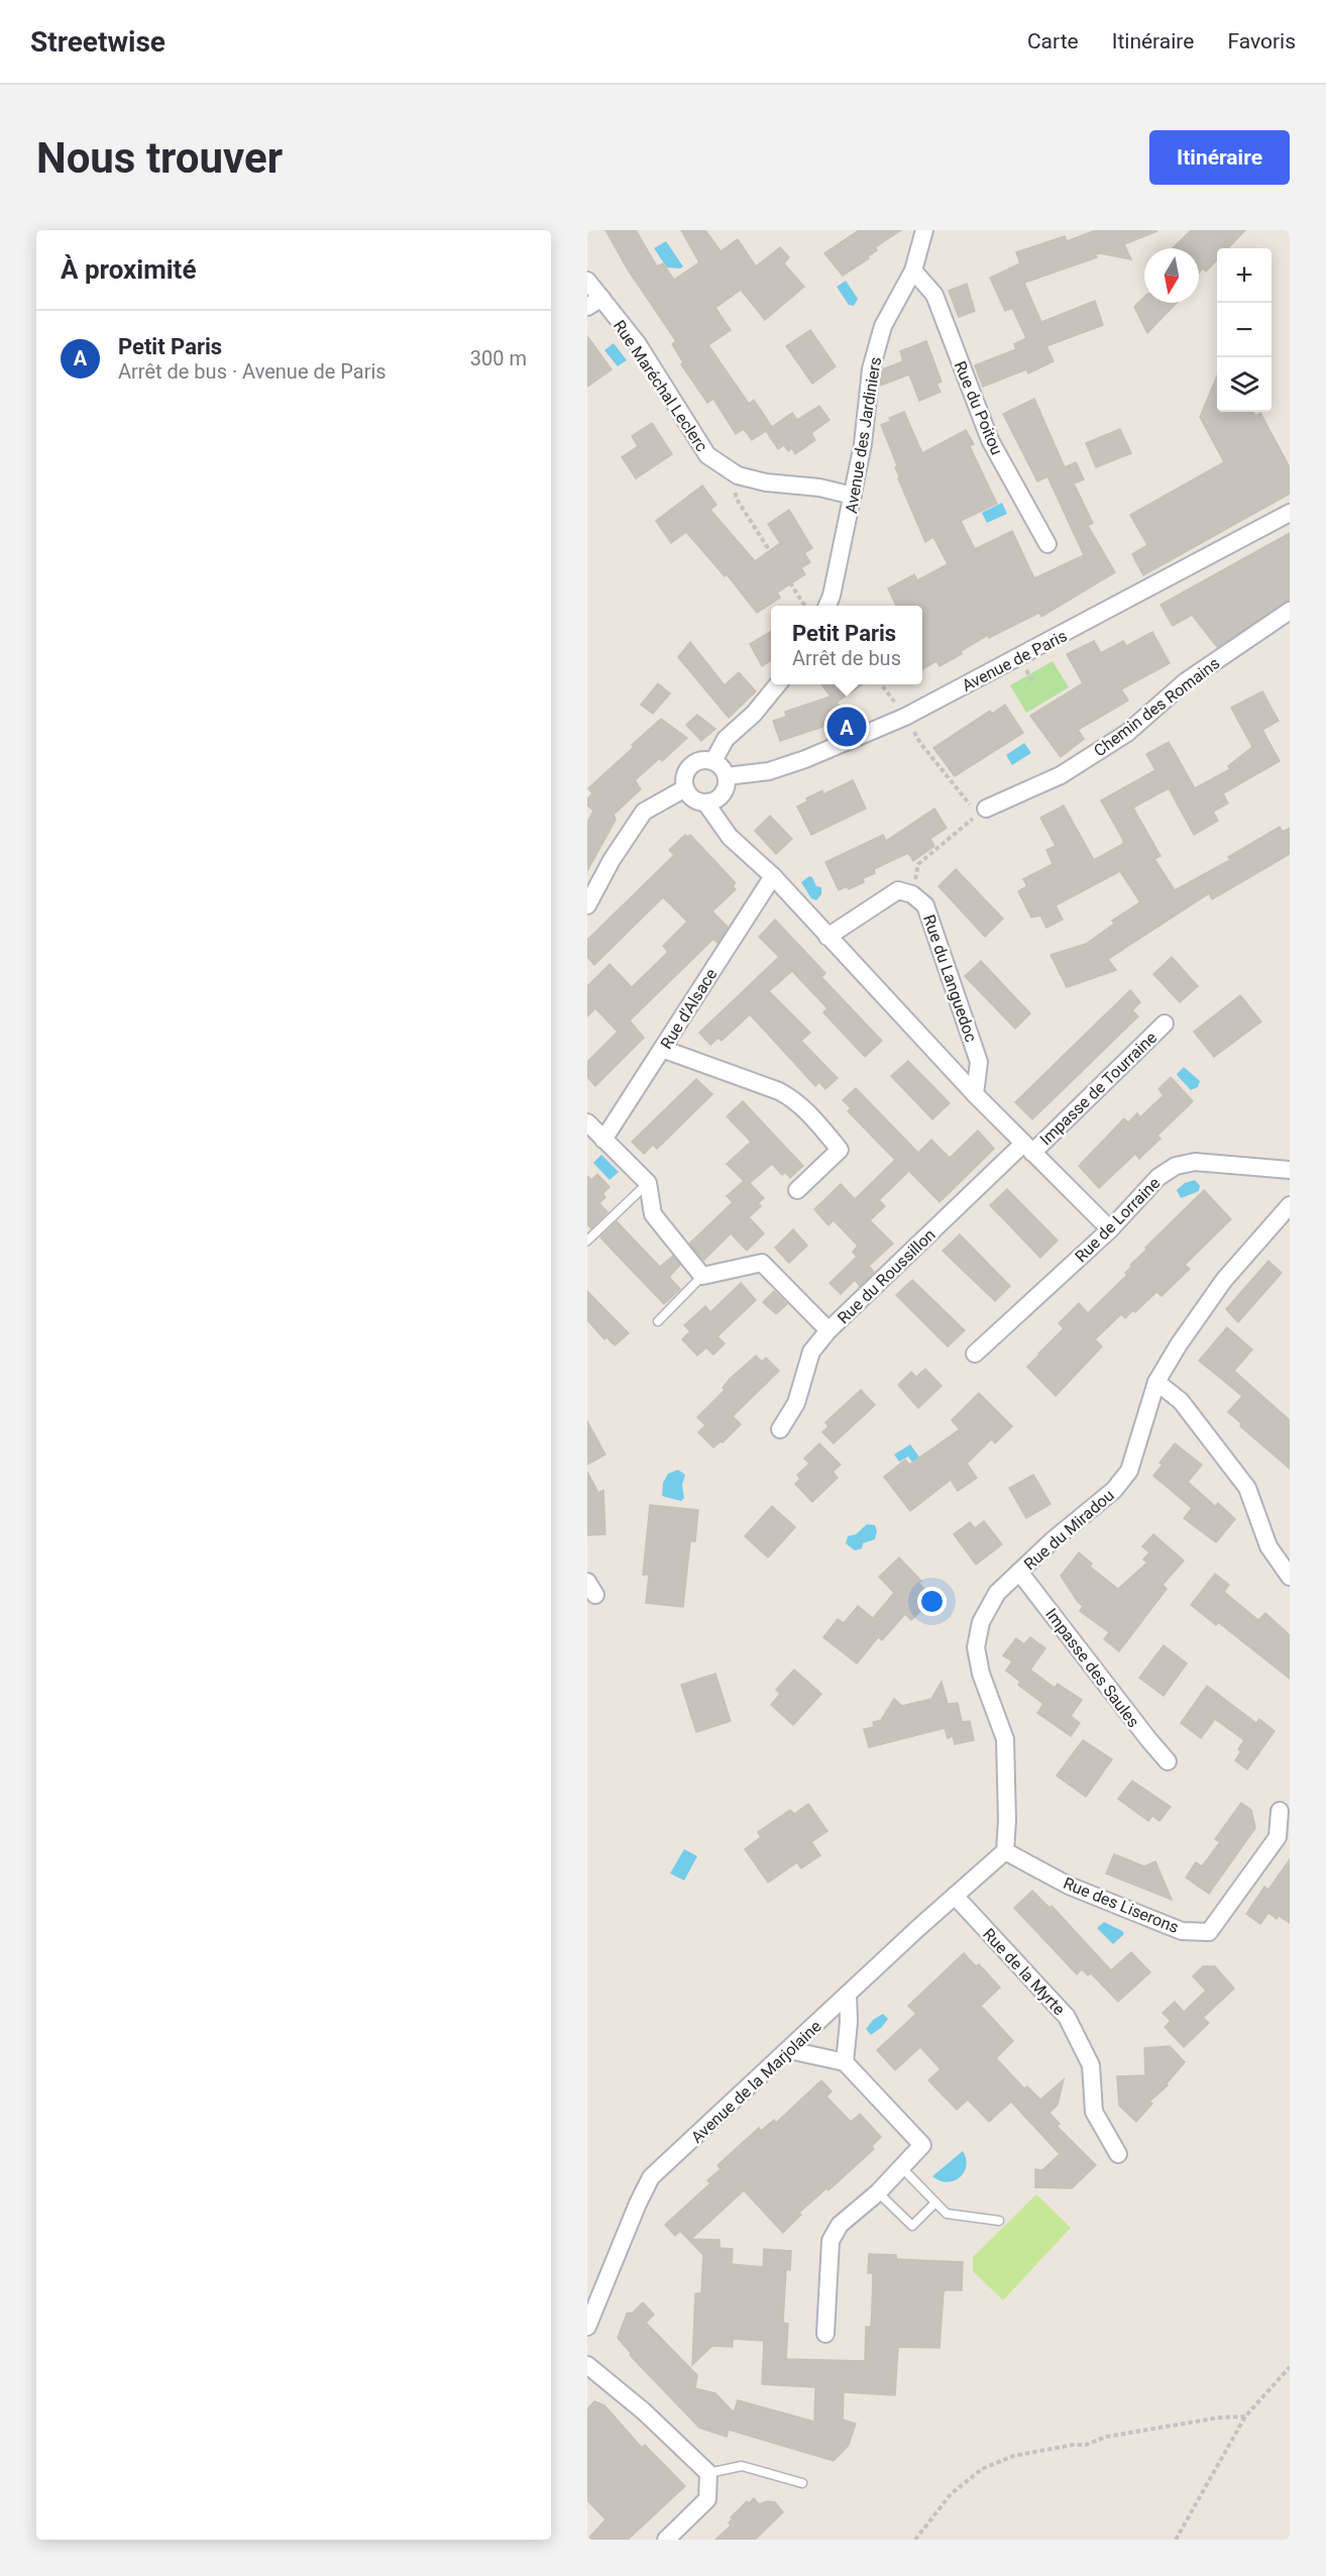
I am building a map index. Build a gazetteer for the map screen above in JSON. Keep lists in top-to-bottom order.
{
  "streets": {
    "street": [
      "Rue Maréchal Leclerc",
      "Rue du Poitou",
      "Avenue des Jardiniers",
      "Avenue de Paris",
      "Chemin des Romains",
      "Rue du Languedoc",
      "Rue d'Alsace",
      "Impasse de Tourraine",
      "Rue de Lorraine",
      "Rue du Roussillon",
      "Rue du Miradou",
      "Impasse des Saules",
      "Rue des Liserons",
      "Rue de la Myrte",
      "Avenue de la Marjolaine"
    ]
  },
  "crossings": [
    ["Rue Maréchal Leclerc", "Avenue des Jardiniers"],
    ["Rue du Poitou", "Avenue des Jardiniers"],
    ["Impasse de Tourraine", "Rue du Roussillon"],
    ["Rue du Miradou", "Impasse des Saules"],
    ["Rue du Miradou", "Rue des Liserons"],
    ["Rue du Miradou", "Avenue de la Marjolaine"],
    ["Rue des Liserons", "Avenue de la Marjolaine"],
    ["Rue de la Myrte", "Avenue de la Marjolaine"]
  ],
  "north": "bottom",
  "page": {
    "header": "Streetwise",
    "nav": ["Carte", "Itinéraire", "Favoris"],
    "buttons": "Itinéraire",
    "title": "Nous trouver",
    "heading": "À proximité",
    "map_buttons": ["+", "−"],
    "list": [
      {
        "mark": "A",
        "name": "Petit Paris",
        "note": "Arrêt de bus · Avenue de Paris",
        "value": "300 m"
      }
    ],
    "popup": ["Petit Paris", "Arrêt de bus"],
    "pins": "A"
  }
}
